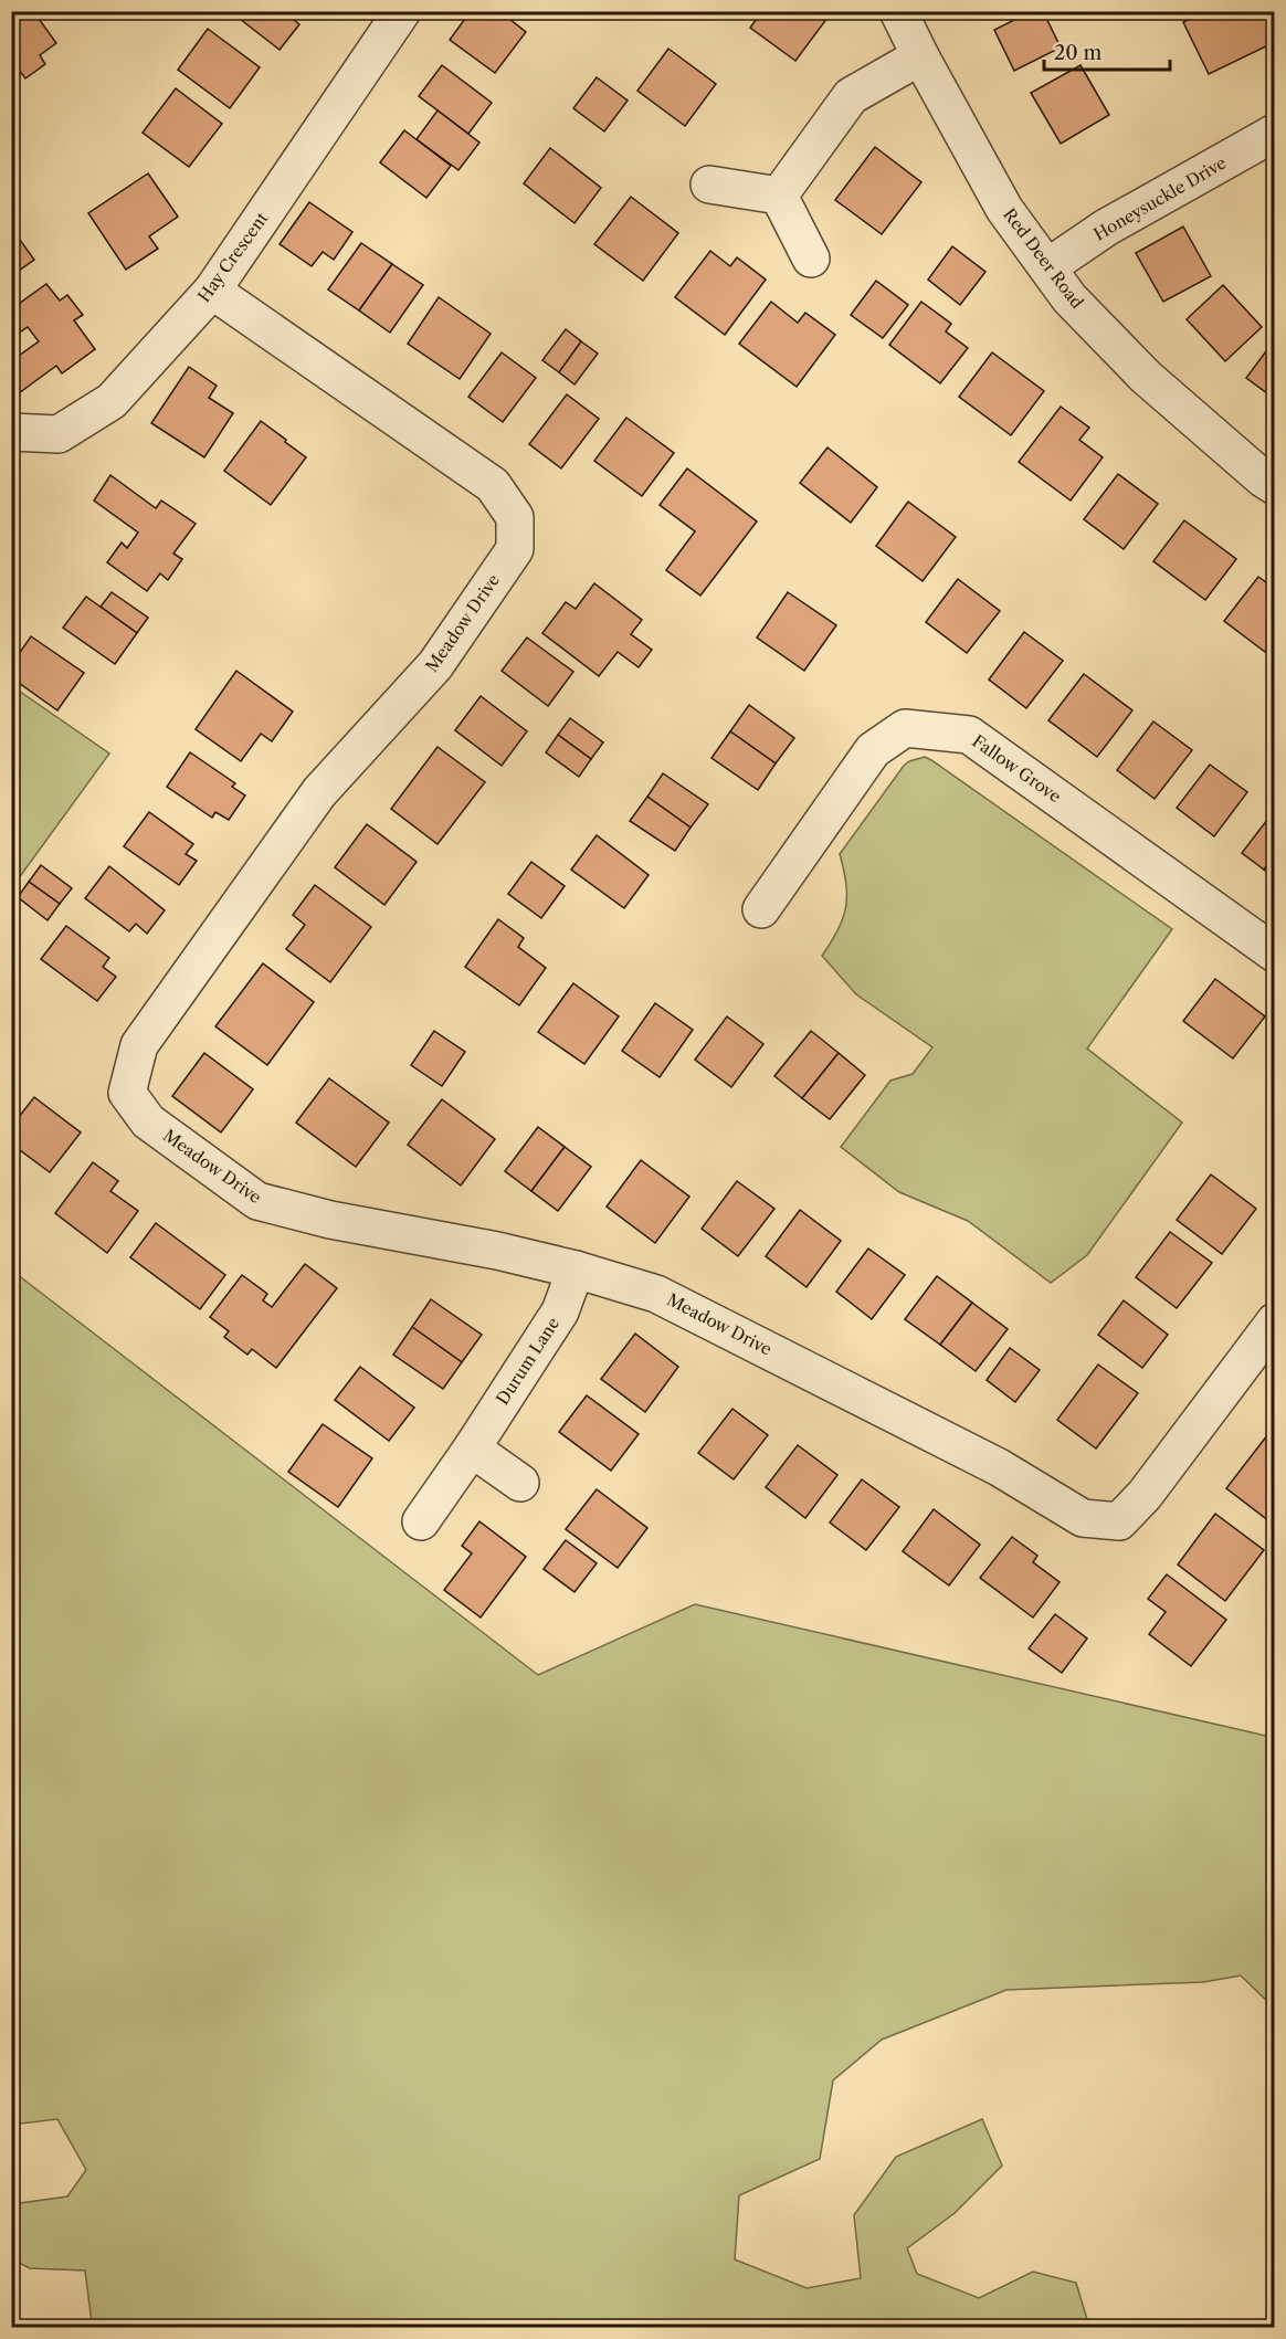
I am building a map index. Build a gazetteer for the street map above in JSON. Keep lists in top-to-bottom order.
{
  "streets": {
    "street": [
      "Honeysuckle Drive",
      "Hay Crescent",
      "Red Deer Road",
      "Meadow Drive",
      "Fallow Grove",
      "Durum Lane"
    ]
  },
  "crossings": [
    ["Honeysuckle Drive", "Red Deer Road"],
    ["Hay Crescent", "Meadow Drive"],
    ["Meadow Drive", "Durum Lane"]
  ],
  "scale_bar": "20 m"
}
